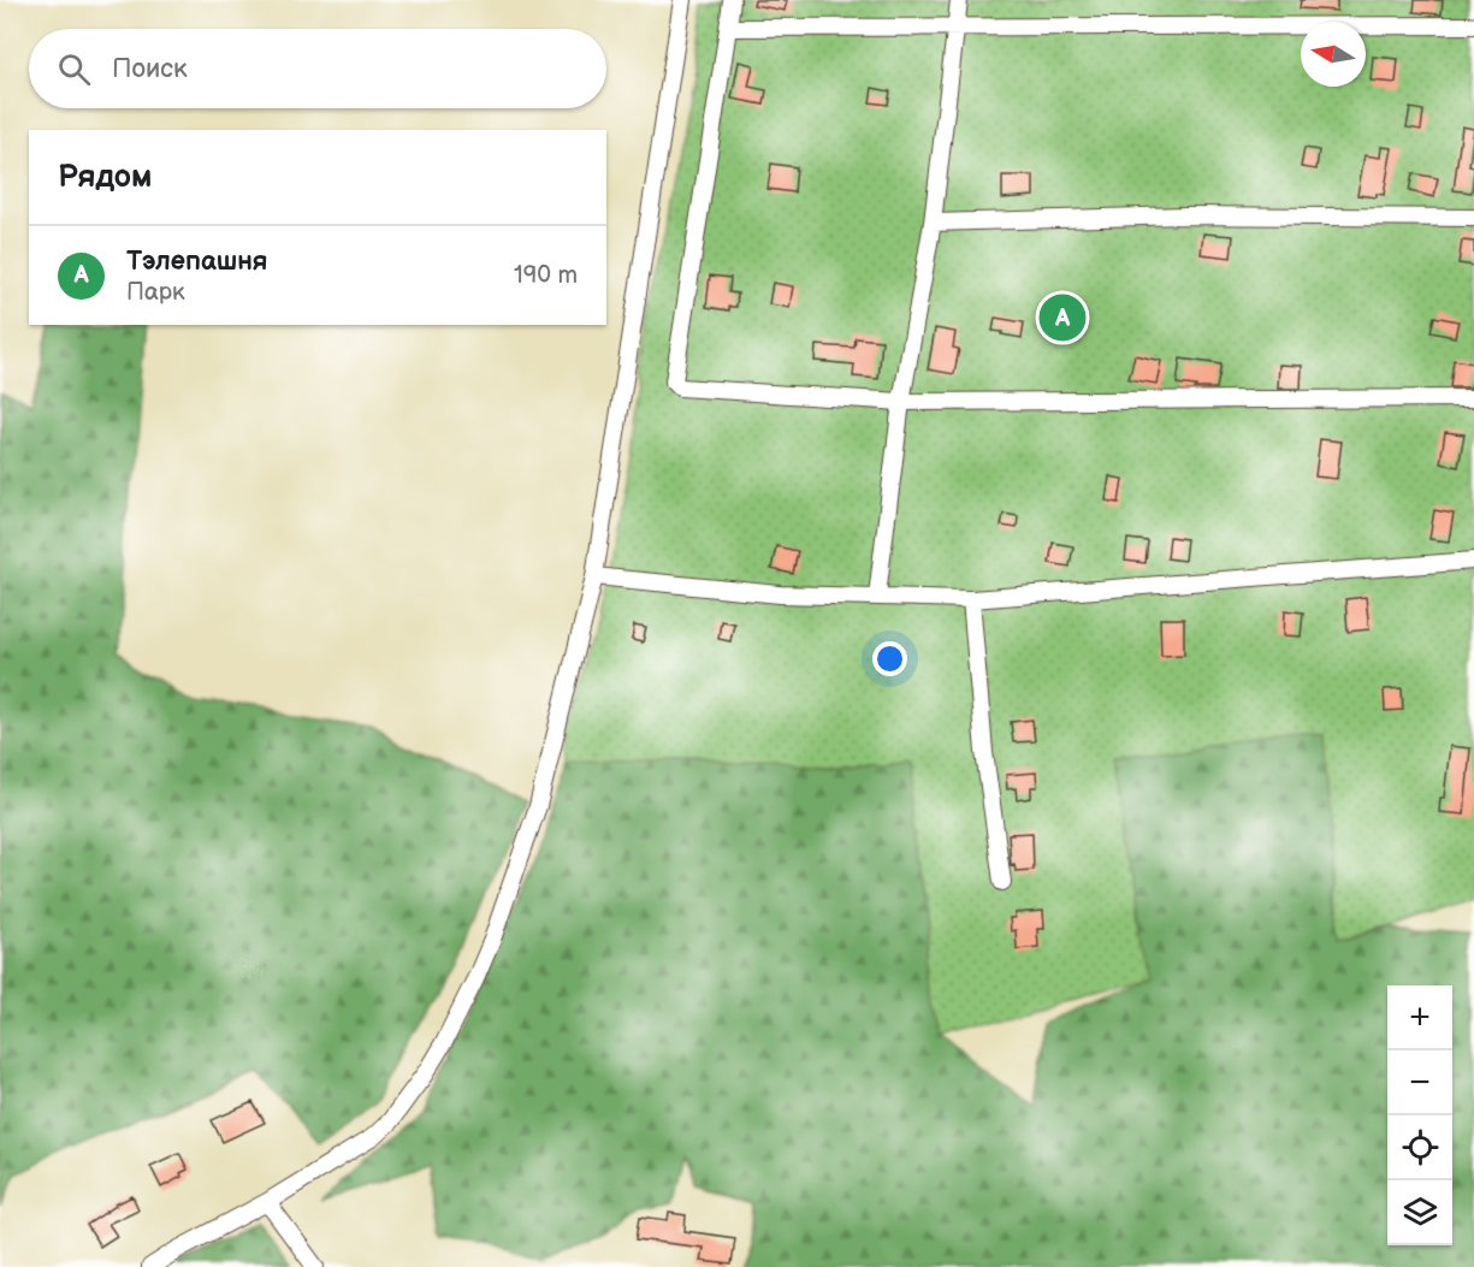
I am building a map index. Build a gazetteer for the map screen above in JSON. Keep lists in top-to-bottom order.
{
  "north": "left",
  "page": {
    "search": "Поиск",
    "heading": "Рядом",
    "list": [
      {
        "mark": "A",
        "name": "Тэлепашня",
        "note": "Парк",
        "value": "190 m"
      }
    ],
    "pins": "A",
    "map_buttons": ["+", "−"]
  }
}
